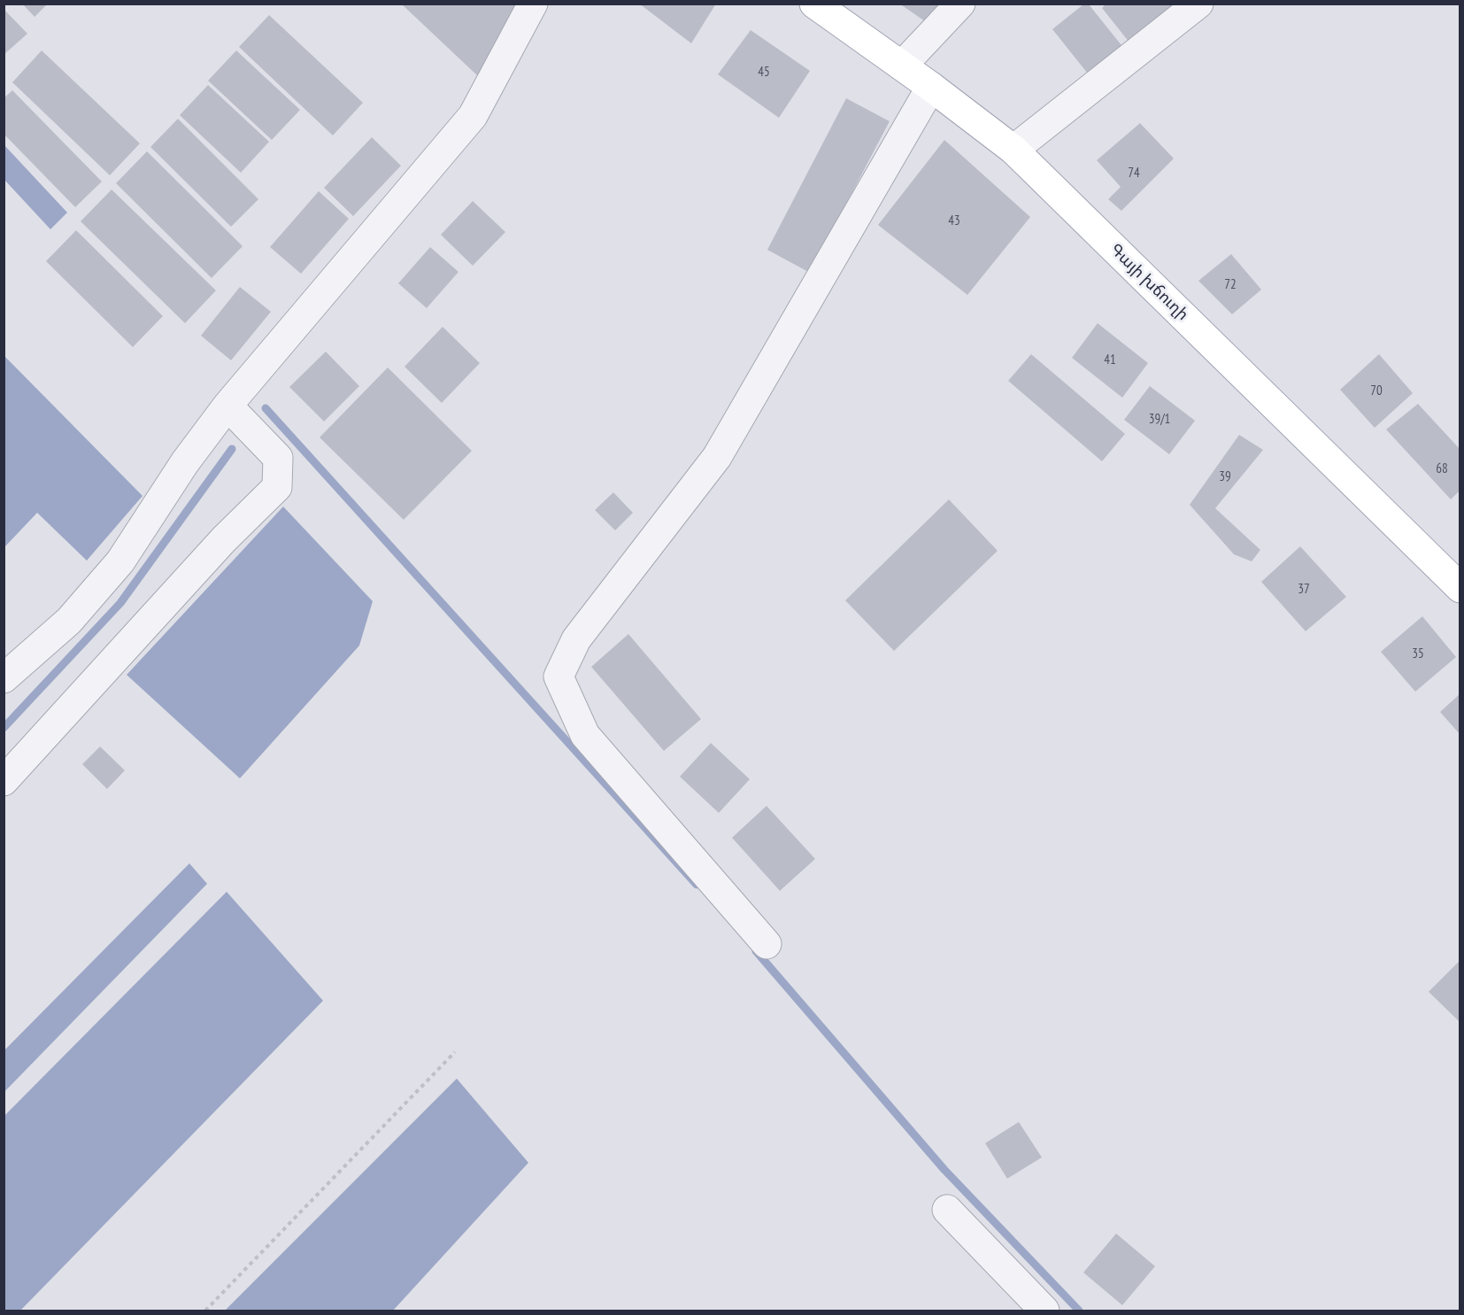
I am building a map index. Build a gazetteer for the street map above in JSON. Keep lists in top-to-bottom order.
{
  "streets": {
    "main road": ["Գայի խճուղի"]
  },
  "house_numbers": [
    "45",
    "74",
    "43",
    "72",
    "41",
    "70",
    "39/1",
    "68",
    "39",
    "37",
    "35"
  ]
}
